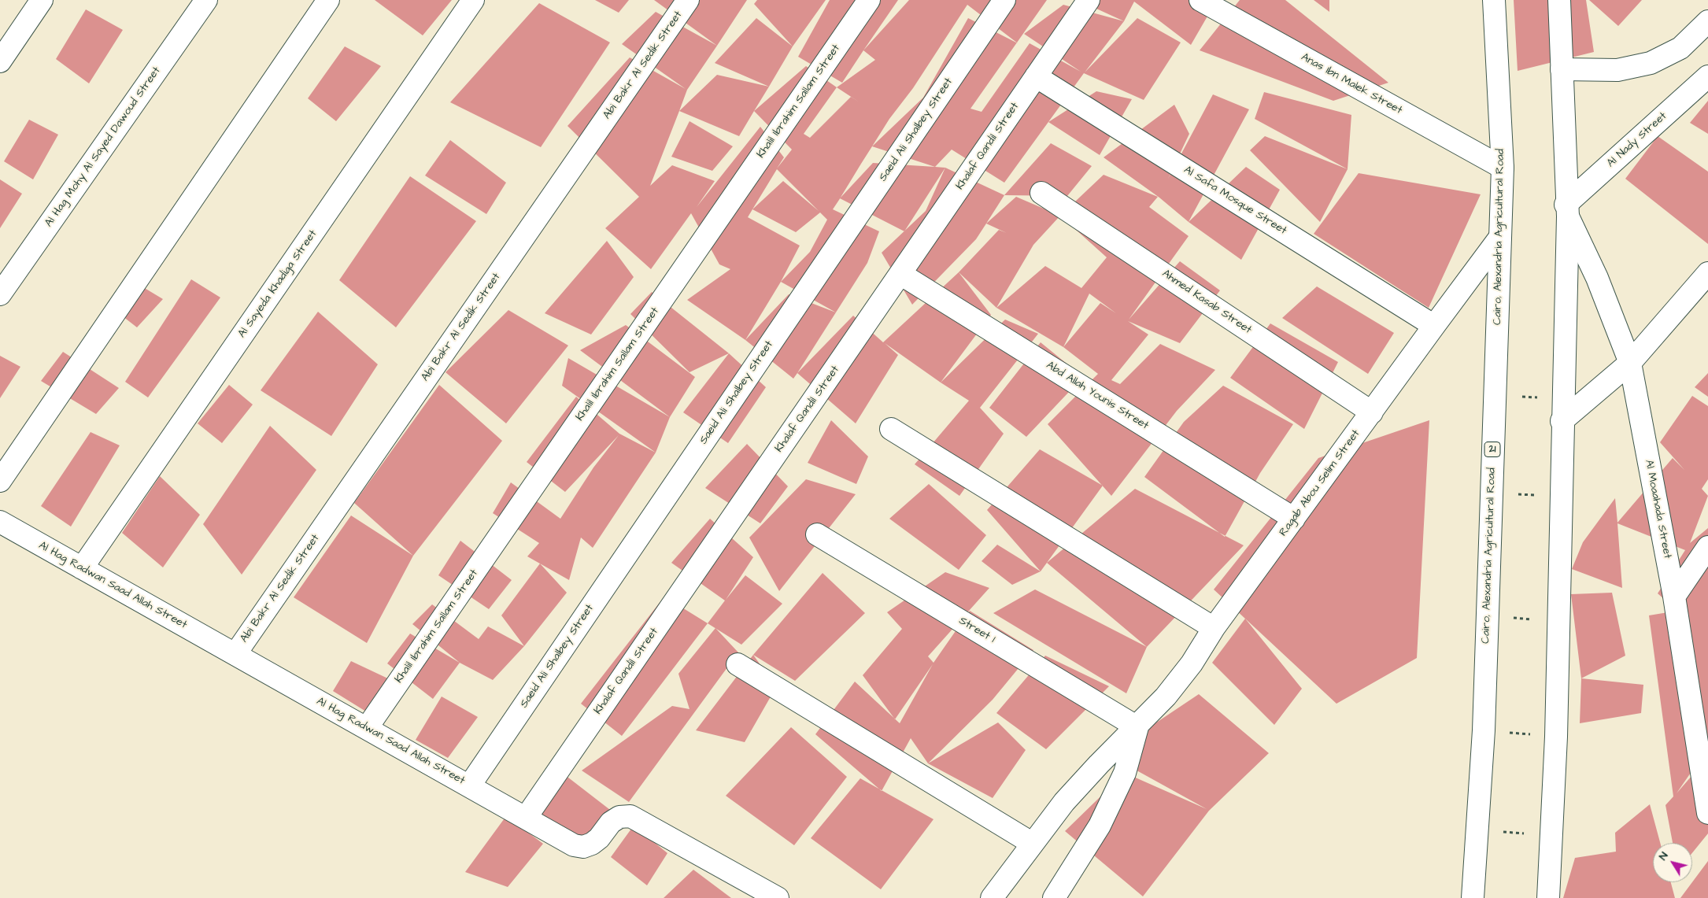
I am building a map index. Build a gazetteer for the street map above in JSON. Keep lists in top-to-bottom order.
{
  "streets": {
    "main road": [
      "Abi Bakr Al Sedik Street",
      "Anas Ibn Malek Street",
      "Khalil Ibrahim Sallam Street",
      "Saeid Ali Shalbey Street",
      "Al Nady Street",
      "Khalaf Qandil Street",
      "Al Hag Mohy Al Sayed Dawoud Street",
      "Al Safa Mosque Street",
      "Cairo, Alexandria Agricultural Road",
      "Al Sayeda Khadiga Street",
      "Ahmed Kasab Street",
      "Abd Allah Younis Street",
      "21",
      "Ragab Abou Selim Street",
      "Al Moaahada Street",
      "Al Hag Radwan Saad Allah Street",
      "Street 1"
    ]
  },
  "crossings": [
    ["Abi Bakr Al Sedik Street", "Al Hag Radwan Saad Allah Street"],
    ["Anas Ibn Malek Street", "Cairo, Alexandria Agricultural Road"],
    ["Khalil Ibrahim Sallam Street", "Al Hag Radwan Saad Allah Street"],
    ["Saeid Ali Shalbey Street", "Al Hag Radwan Saad Allah Street"],
    ["Al Nady Street", "Al Moaahada Street"],
    ["Khalaf Qandil Street", "Al Safa Mosque Street"],
    ["Khalaf Qandil Street", "Abd Allah Younis Street"],
    ["Khalaf Qandil Street", "Al Hag Radwan Saad Allah Street"],
    ["Al Safa Mosque Street", "Ragab Abou Selim Street"],
    ["Cairo, Alexandria Agricultural Road", "Ragab Abou Selim Street"],
    ["Al Sayeda Khadiga Street", "Al Hag Radwan Saad Allah Street"],
    ["Ahmed Kasab Street", "Ragab Abou Selim Street"],
    ["Abd Allah Younis Street", "Ragab Abou Selim Street"],
    ["Ragab Abou Selim Street", "Street 1"]
  ],
  "north": "top left"
}
